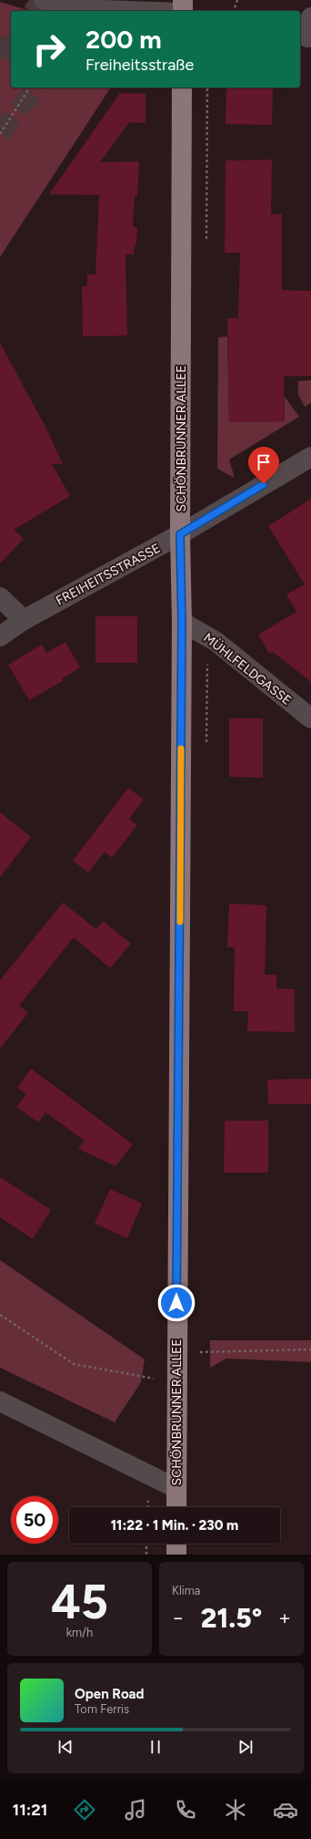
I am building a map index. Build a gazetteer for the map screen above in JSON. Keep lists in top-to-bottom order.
{
  "streets": {
    "main road": ["SCHÖNBRUNNER ALLEE"],
    "street": ["FREIHEITSSTRASSE", "MÜHLFELDGASSE"]
  },
  "crossings": [
    ["SCHÖNBRUNNER ALLEE", "FREIHEITSSTRASSE"],
    ["SCHÖNBRUNNER ALLEE", "MÜHLFELDGASSE"]
  ],
  "page": {
    "turn": ["200 m", "Freiheitsstraße"],
    "limit": "50",
    "trip": "11:22 · 1 Min. · 230 m",
    "tile": [
      ["45", "km/h"],
      "Klima"
    ],
    "heat": ["−", "21.5°", "+"],
    "song": ["Open Road", "Tom Ferris"],
    "tabs": "11:21"
  }
}
